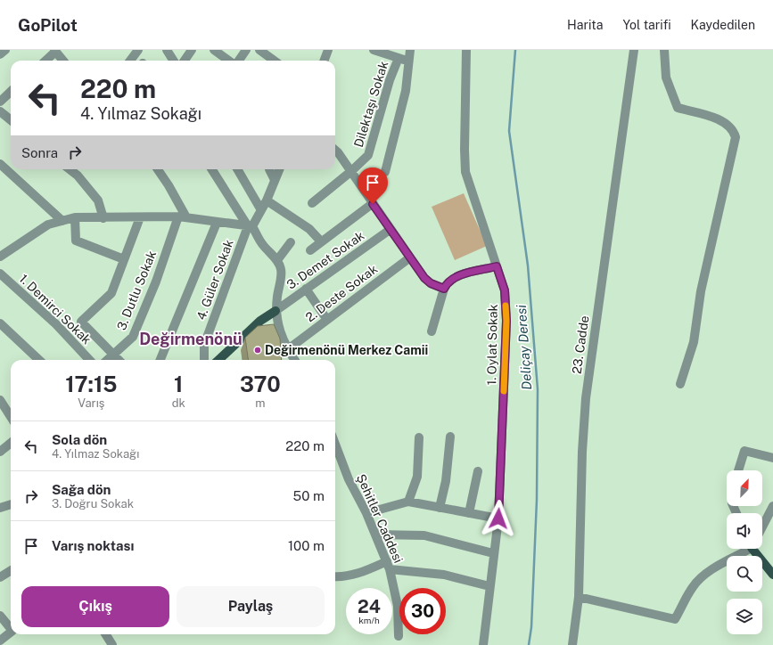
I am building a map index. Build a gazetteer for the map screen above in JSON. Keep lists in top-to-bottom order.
{
  "streets": {
    "street": [
      "Dilektaşı Sokak",
      "3. Demet Sokak",
      "4. Güler Sokak",
      "3. Dutlu Sokak",
      "2. Deste Sokak",
      "1. Demirci Sokak",
      "1. Oylat Sokak",
      "23. Cadde",
      "Şehitler Caddesi"
    ]
  },
  "districts": ["Değirmenönü"],
  "water": ["Deliçay Deresi"],
  "places": ["Değirmenönü Merkez Camii"],
  "north": "top right",
  "page": {
    "header": "GoPilot",
    "nav": ["Harita", "Yol tarifi", "Kaydedilen"],
    "turn": ["220 m", "4. Yılmaz Sokağı"],
    "then": "Sonra",
    "eta": [
      "17:15",
      "Varış",
      "1",
      "dk",
      "370",
      "m"
    ],
    "list": [
      {
        "name": "Sola dön",
        "note": "4. Yılmaz Sokağı",
        "value": "220 m"
      },
      {
        "name": "Sağa dön",
        "note": "3. Doğru Sokak",
        "value": "50 m"
      },
      {
        "name": "Varış noktası",
        "value": "100 m"
      }
    ],
    "buttons": ["Çıkış", "Paylaş"],
    "speed": "24 km/h",
    "limit": "30"
  }
}
